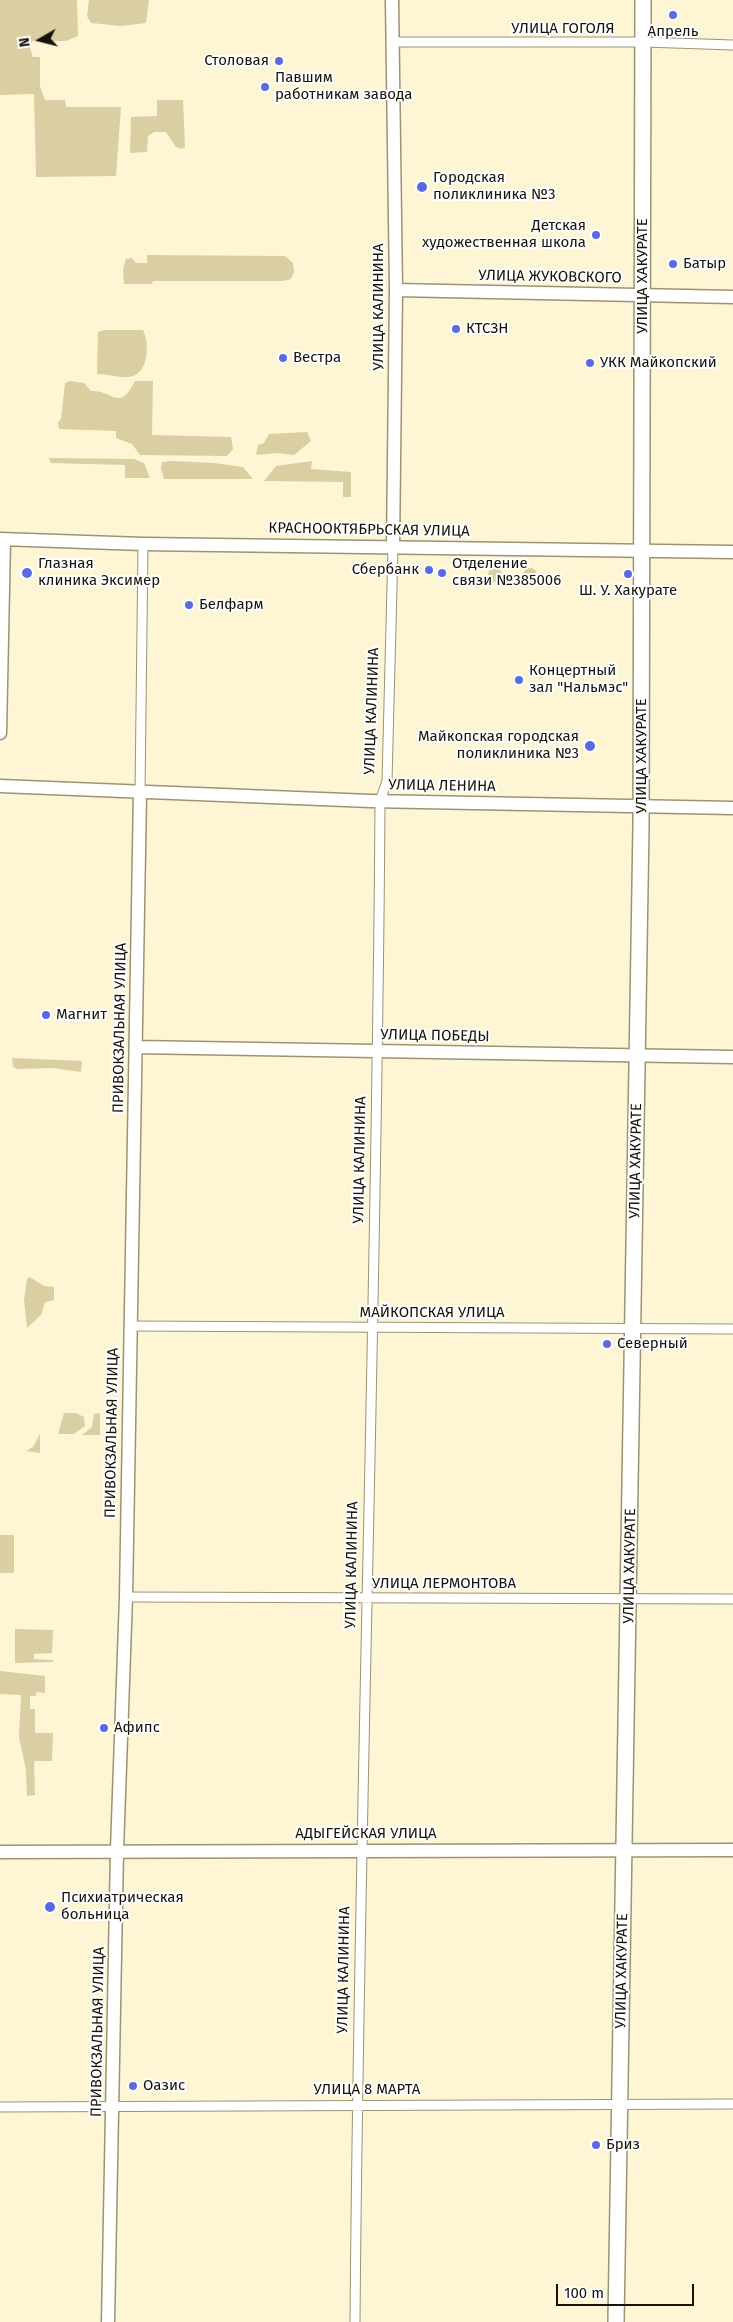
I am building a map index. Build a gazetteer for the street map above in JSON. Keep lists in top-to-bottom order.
{
  "streets": {
    "main road": ["УЛИЦА ХАКУРАТЕ"],
    "street": [
      "УЛИЦА ГОГОЛЯ",
      "УЛИЦА ЖУКОВСКОГО",
      "УЛИЦА КАЛИНИНА",
      "КРАСНООКТЯБРЬСКАЯ УЛИЦА",
      "УЛИЦА ЛЕНИНА",
      "ПРИВОКЗАЛЬНАЯ УЛИЦА",
      "УЛИЦА ПОБЕДЫ",
      "МАЙКОПСКАЯ УЛИЦА",
      "УЛИЦА ЛЕРМОНТОВА",
      "АДЫГЕЙСКАЯ УЛИЦА",
      "УЛИЦА 8 МАРТА"
    ]
  },
  "crossings": [
    ["УЛИЦА ГОГОЛЯ", "УЛИЦА ХАКУРАТЕ"],
    ["УЛИЦА ГОГОЛЯ", "УЛИЦА КАЛИНИНА"],
    ["УЛИЦА ХАКУРАТЕ", "УЛИЦА ЖУКОВСКОГО"],
    ["УЛИЦА ХАКУРАТЕ", "КРАСНООКТЯБРЬСКАЯ УЛИЦА"],
    ["УЛИЦА ХАКУРАТЕ", "УЛИЦА ЛЕНИНА"],
    ["УЛИЦА ХАКУРАТЕ", "УЛИЦА ПОБЕДЫ"],
    ["УЛИЦА ХАКУРАТЕ", "МАЙКОПСКАЯ УЛИЦА"],
    ["УЛИЦА ХАКУРАТЕ", "УЛИЦА ЛЕРМОНТОВА"],
    ["УЛИЦА ХАКУРАТЕ", "АДЫГЕЙСКАЯ УЛИЦА"],
    ["УЛИЦА ХАКУРАТЕ", "УЛИЦА 8 МАРТА"],
    ["УЛИЦА ЖУКОВСКОГО", "УЛИЦА КАЛИНИНА"],
    ["УЛИЦА КАЛИНИНА", "КРАСНООКТЯБРЬСКАЯ УЛИЦА"],
    ["УЛИЦА КАЛИНИНА", "УЛИЦА ЛЕНИНА"],
    ["УЛИЦА КАЛИНИНА", "УЛИЦА ПОБЕДЫ"],
    ["УЛИЦА КАЛИНИНА", "МАЙКОПСКАЯ УЛИЦА"],
    ["УЛИЦА КАЛИНИНА", "УЛИЦА ЛЕРМОНТОВА"],
    ["УЛИЦА КАЛИНИНА", "АДЫГЕЙСКАЯ УЛИЦА"],
    ["УЛИЦА КАЛИНИНА", "УЛИЦА 8 МАРТА"],
    ["КРАСНООКТЯБРЬСКАЯ УЛИЦА", "ПРИВОКЗАЛЬНАЯ УЛИЦА"],
    ["УЛИЦА ЛЕНИНА", "ПРИВОКЗАЛЬНАЯ УЛИЦА"],
    ["ПРИВОКЗАЛЬНАЯ УЛИЦА", "УЛИЦА ПОБЕДЫ"],
    ["ПРИВОКЗАЛЬНАЯ УЛИЦА", "МАЙКОПСКАЯ УЛИЦА"],
    ["ПРИВОКЗАЛЬНАЯ УЛИЦА", "УЛИЦА ЛЕРМОНТОВА"],
    ["ПРИВОКЗАЛЬНАЯ УЛИЦА", "АДЫГЕЙСКАЯ УЛИЦА"],
    ["ПРИВОКЗАЛЬНАЯ УЛИЦА", "УЛИЦА 8 МАРТА"]
  ],
  "places": [
    "Апрель",
    "Столовая",
    "Павшим работникам завода",
    "Городская поликлиника №3",
    "Детская художественная школа",
    "Батыр",
    "КТСЗН",
    "Вестра",
    "УКК Майкопский",
    "Сбербанк",
    "Глазная клиника Эксимер",
    "Отделение связи №385006",
    "Ш. У. Хакурате",
    "Белфарм",
    "Концертный зал \"Нальмэс\"",
    "Майкопская городская поликлиника №3",
    "Магнит",
    "Северный",
    "Афипс",
    "Психиатрическая больница",
    "Оазис",
    "Бриз"
  ],
  "scale_bar": "100 m",
  "north": "left"
}
